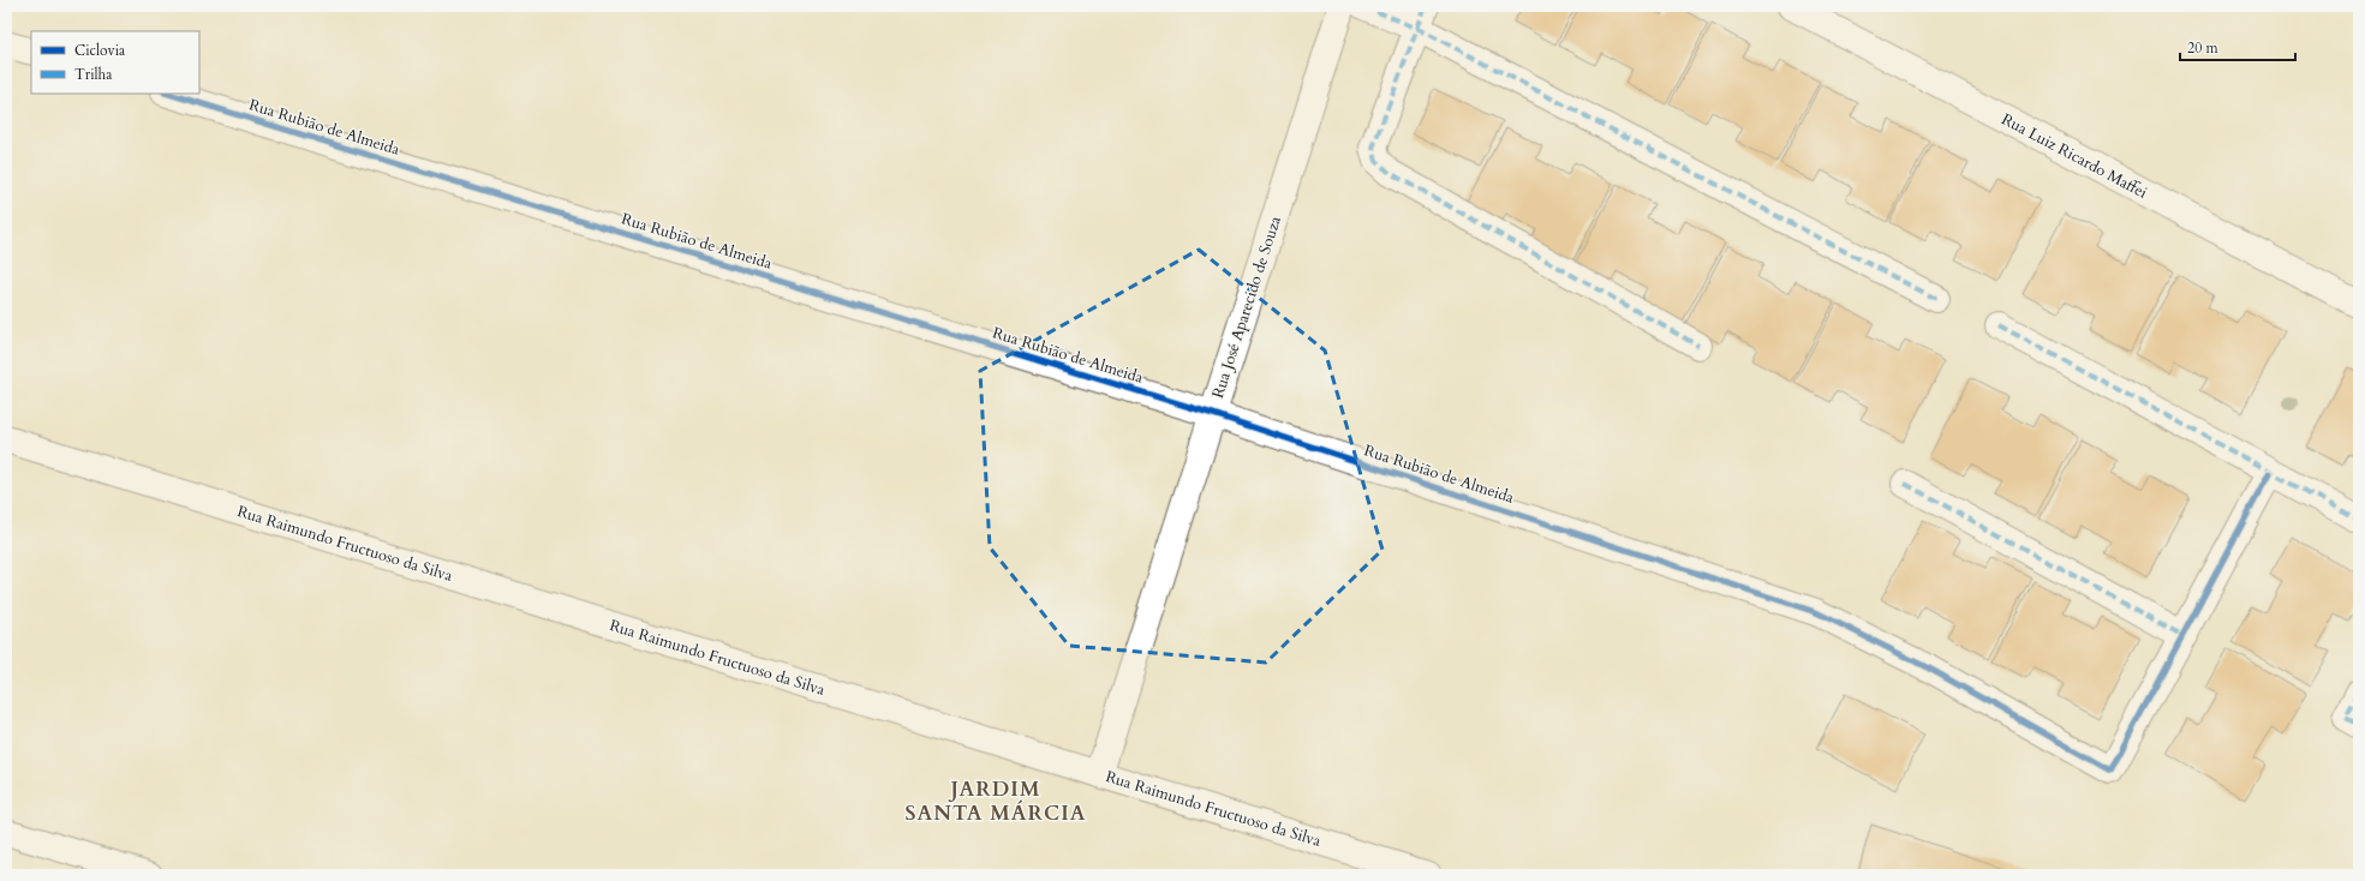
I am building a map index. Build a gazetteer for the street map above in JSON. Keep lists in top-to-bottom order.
{
  "streets": {
    "street": [
      "Rua Rubião de Almeida",
      "Rua Luiz Ricardo Maffei",
      "Rua José Aparecido de Souza",
      "Rua Raimundo Fructuoso da Silva"
    ]
  },
  "crossings": [
    ["Rua Rubião de Almeida", "Rua José Aparecido de Souza"],
    ["Rua José Aparecido de Souza", "Rua Raimundo Fructuoso da Silva"]
  ],
  "districts": ["JARDIM SANTA MÁRCIA"],
  "legend": ["Ciclovia", "Trilha"],
  "scale_bar": "20 m"
}
